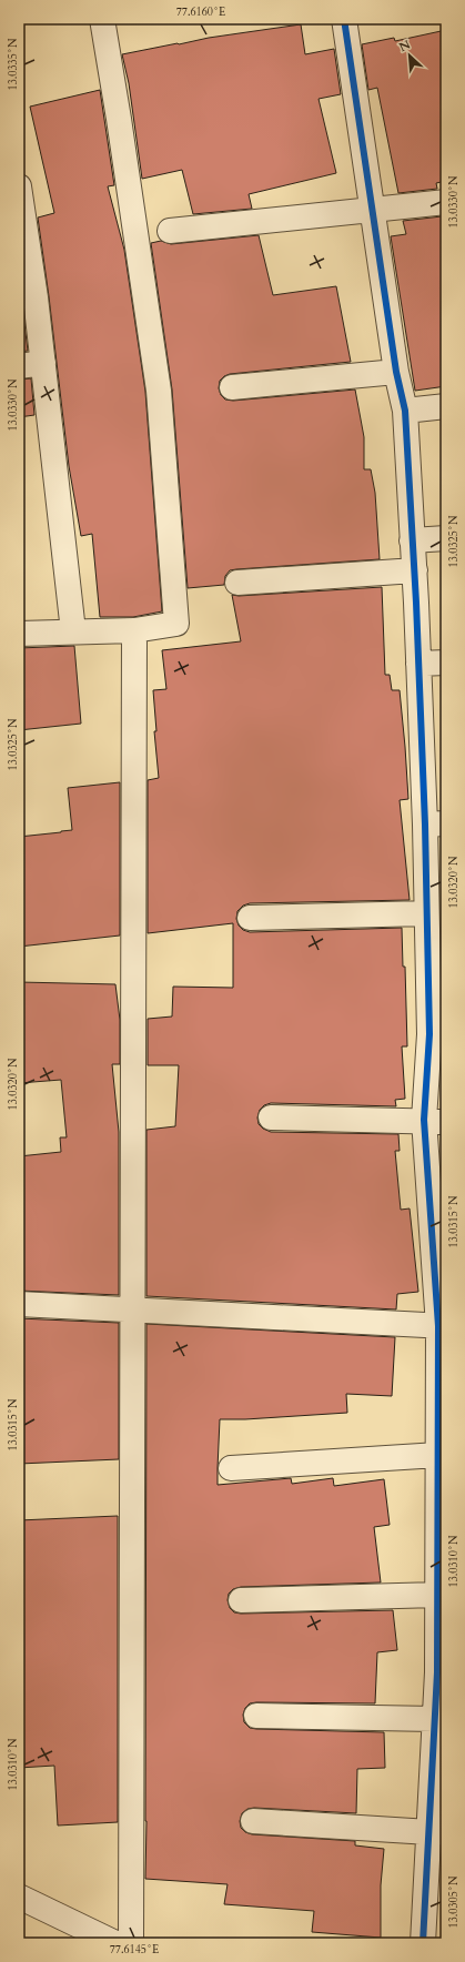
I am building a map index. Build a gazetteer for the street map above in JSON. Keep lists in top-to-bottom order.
{
  "north": "top left",
  "coordinates": [
    "77.6160°E",
    "13.0335°N",
    "13.0330°N",
    "13.0325°N",
    "13.0320°N",
    "13.0315°N",
    "13.0310°N",
    "13.0305°N",
    "77.6145°E"
  ]
}
